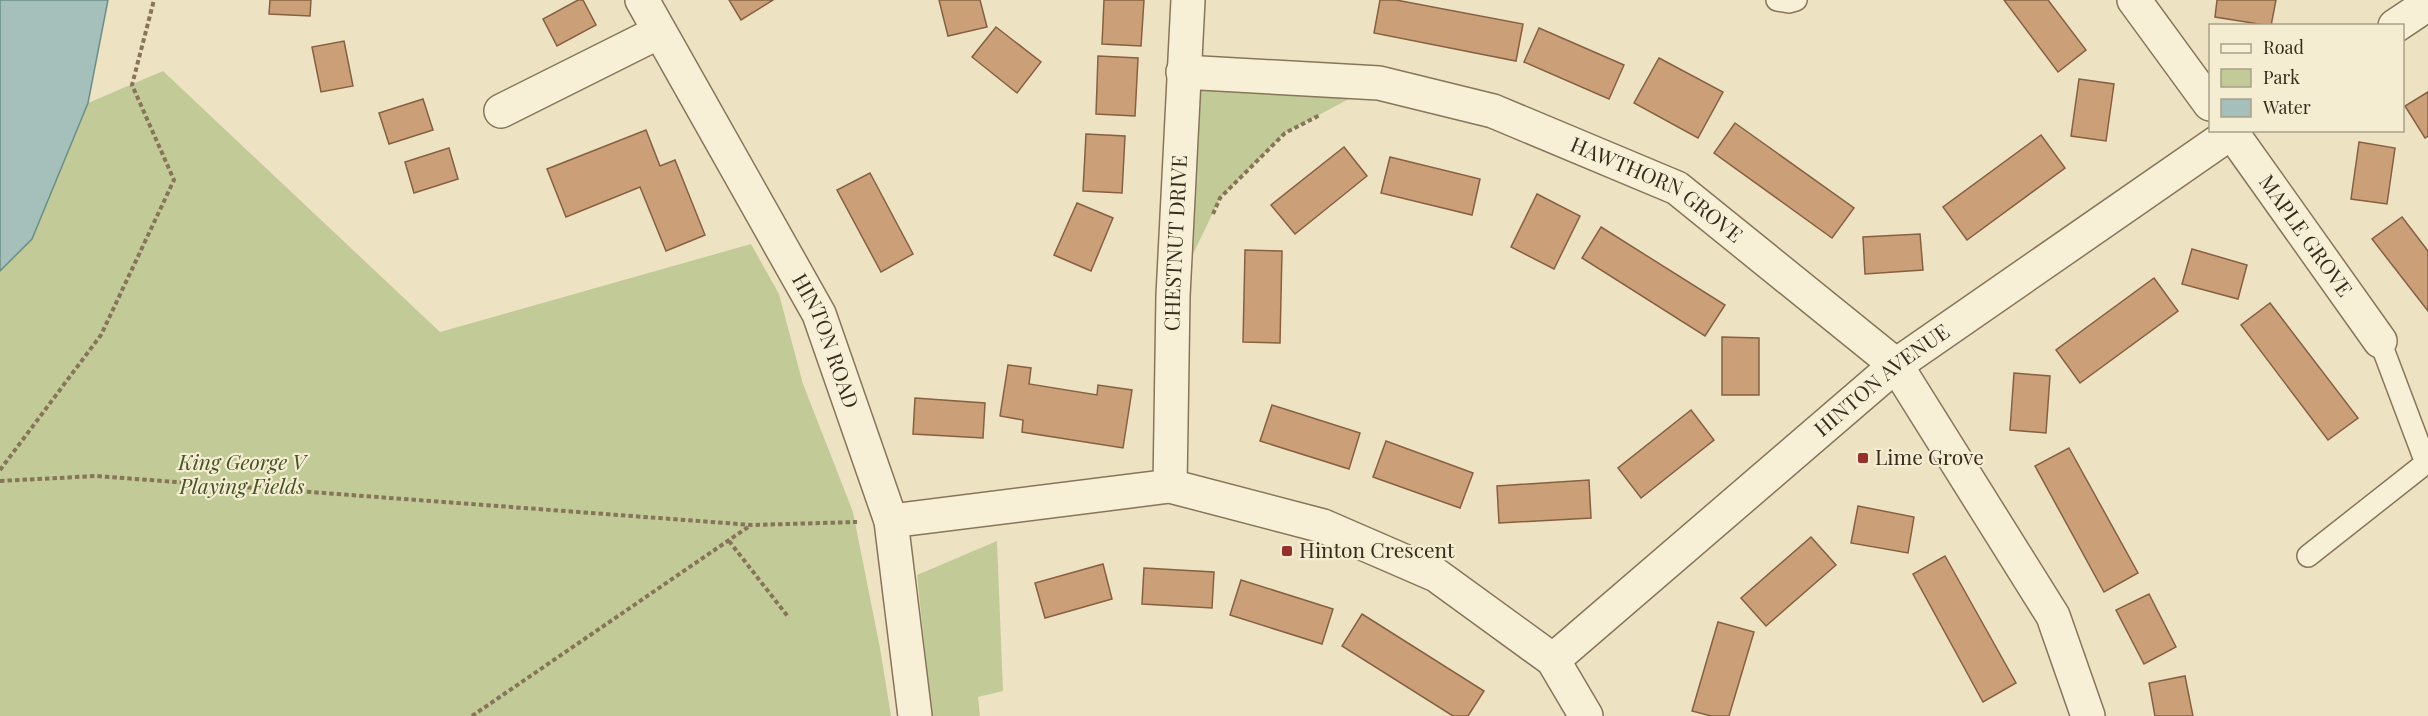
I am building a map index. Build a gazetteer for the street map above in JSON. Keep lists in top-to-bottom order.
{
  "streets": {
    "street": [
      "HAWTHORN GROVE",
      "MAPLE GROVE",
      "CHESTNUT DRIVE",
      "HINTON ROAD",
      "HINTON AVENUE"
    ]
  },
  "crossings": [
    ["HAWTHORN GROVE", "CHESTNUT DRIVE"],
    ["HAWTHORN GROVE", "HINTON AVENUE"]
  ],
  "parks": ["King George V Playing Fields"],
  "places": {
    "transit": ["Lime Grove", "Hinton Crescent"]
  },
  "legend": ["Road", "Park", "Water"]
}
